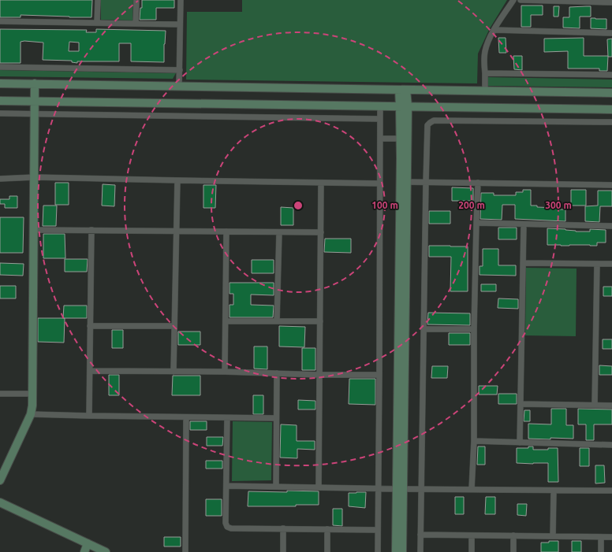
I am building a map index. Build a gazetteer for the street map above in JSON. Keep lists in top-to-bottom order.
{
  "rings": ["100 m", "200 m", "300 m"]
}
